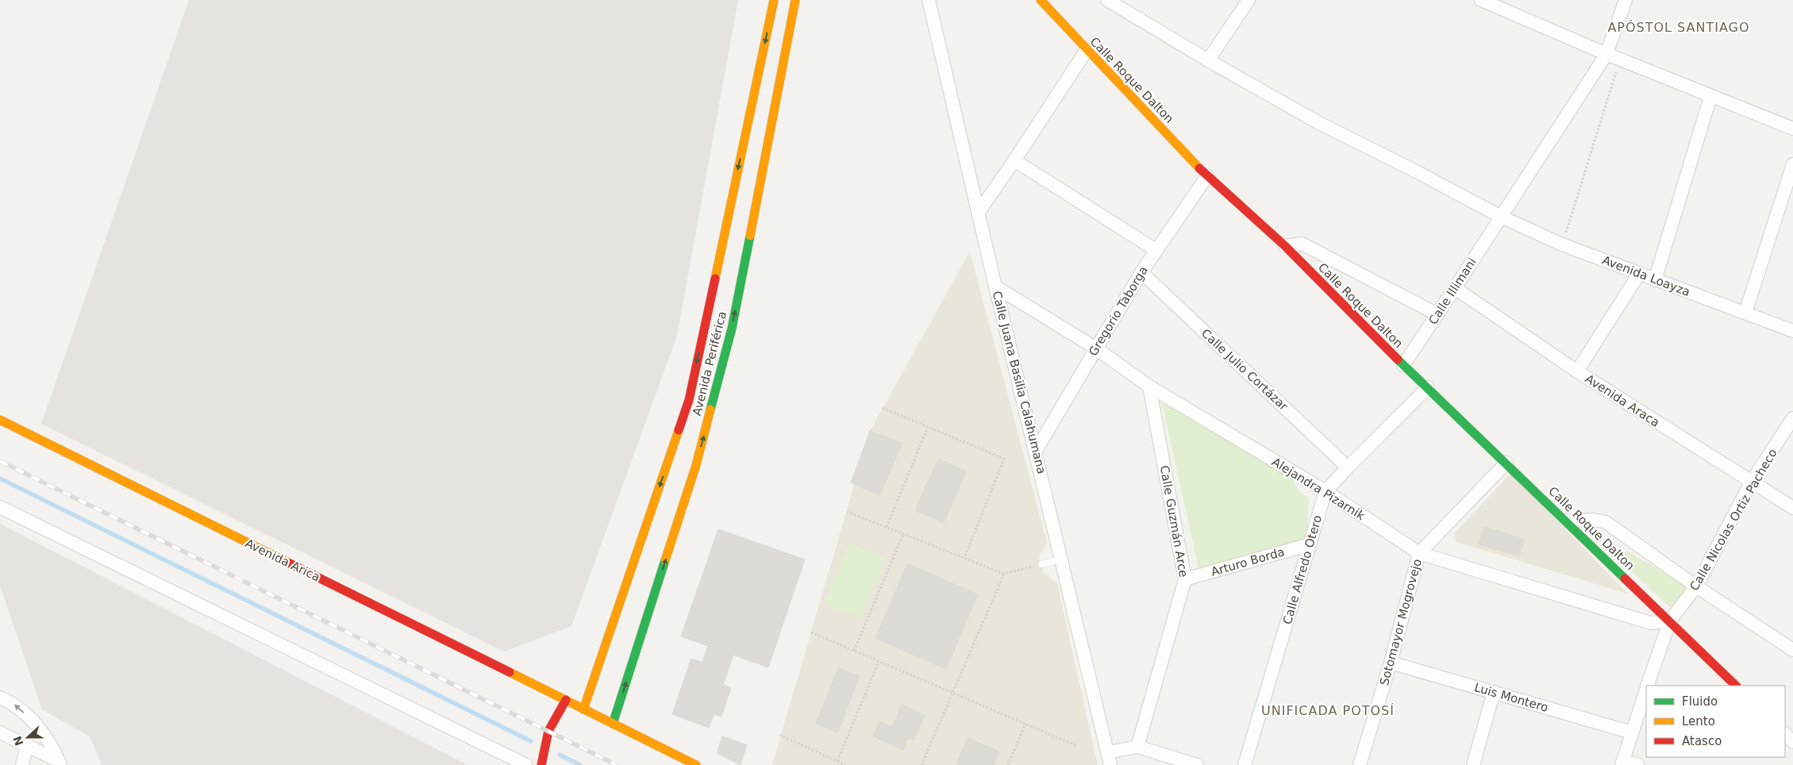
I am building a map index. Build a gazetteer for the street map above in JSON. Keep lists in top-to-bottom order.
{
  "streets": {
    "street": [
      "Calle Roque Dalton",
      "Avenida Loayza",
      "Calle Illimani",
      "Gregorio Taborga",
      "Avenida Periférica",
      "Calle Julio Cortázar",
      "Calle Juana Basilia Calahumana",
      "Avenida Araca",
      "Alejandra Pizarnik",
      "Calle Nicolas Ortiz Pacheco",
      "Calle Guzmán Arce",
      "Avenida Arica",
      "Arturo Borda",
      "Calle Alfredo Otero",
      "Sotomayor Mogrovejo",
      "Luis Montero"
    ]
  },
  "crossings": [
    ["Calle Roque Dalton", "Calle Illimani"],
    ["Calle Roque Dalton", "Gregorio Taborga"],
    ["Calle Roque Dalton", "Alejandra Pizarnik"],
    ["Calle Roque Dalton", "Calle Nicolas Ortiz Pacheco"],
    ["Calle Roque Dalton", "Calle Alfredo Otero"],
    ["Calle Roque Dalton", "Sotomayor Mogrovejo"],
    ["Avenida Loayza", "Calle Illimani"],
    ["Calle Illimani", "Avenida Araca"],
    ["Gregorio Taborga", "Calle Julio Cortázar"],
    ["Gregorio Taborga", "Calle Juana Basilia Calahumana"],
    ["Gregorio Taborga", "Alejandra Pizarnik"],
    ["Avenida Periférica", "Avenida Arica"],
    ["Calle Julio Cortázar", "Calle Alfredo Otero"],
    ["Calle Juana Basilia Calahumana", "Alejandra Pizarnik"],
    ["Avenida Araca", "Calle Nicolas Ortiz Pacheco"],
    ["Alejandra Pizarnik", "Calle Nicolas Ortiz Pacheco"],
    ["Alejandra Pizarnik", "Calle Guzmán Arce"],
    ["Alejandra Pizarnik", "Calle Alfredo Otero"],
    ["Alejandra Pizarnik", "Sotomayor Mogrovejo"],
    ["Calle Nicolas Ortiz Pacheco", "Luis Montero"],
    ["Calle Guzmán Arce", "Arturo Borda"],
    ["Arturo Borda", "Calle Alfredo Otero"],
    ["Sotomayor Mogrovejo", "Luis Montero"]
  ],
  "districts": ["APÓSTOL SANTIAGO", "UNIFICADA POTOSÍ"],
  "legend": ["Fluido", "Lento", "Atasco"],
  "north": "left"
}
